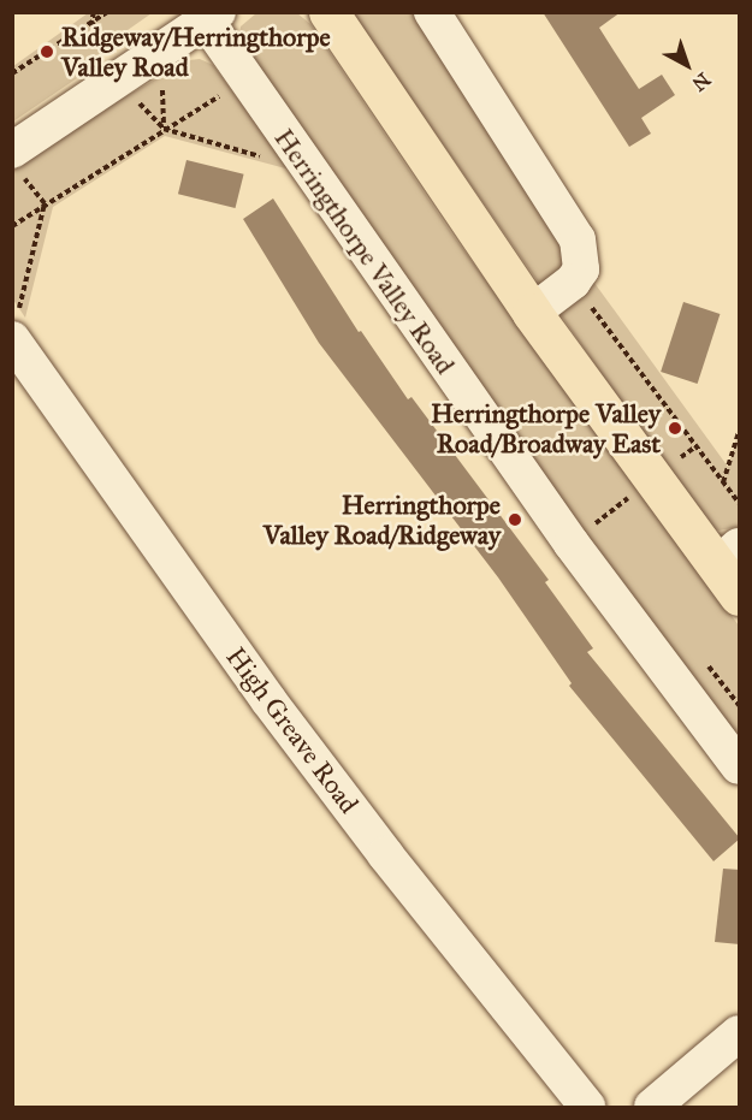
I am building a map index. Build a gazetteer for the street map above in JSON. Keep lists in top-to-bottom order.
{
  "streets": {
    "street": ["Herringthorpe Valley Road", "High Greave Road"]
  },
  "places": ["Ridgeway/Herringthorpe Valley Road", "Herringthorpe Valley Road/Broadway East", "Herringthorpe Valley Road/Ridgeway"],
  "north": "bottom right"
}
